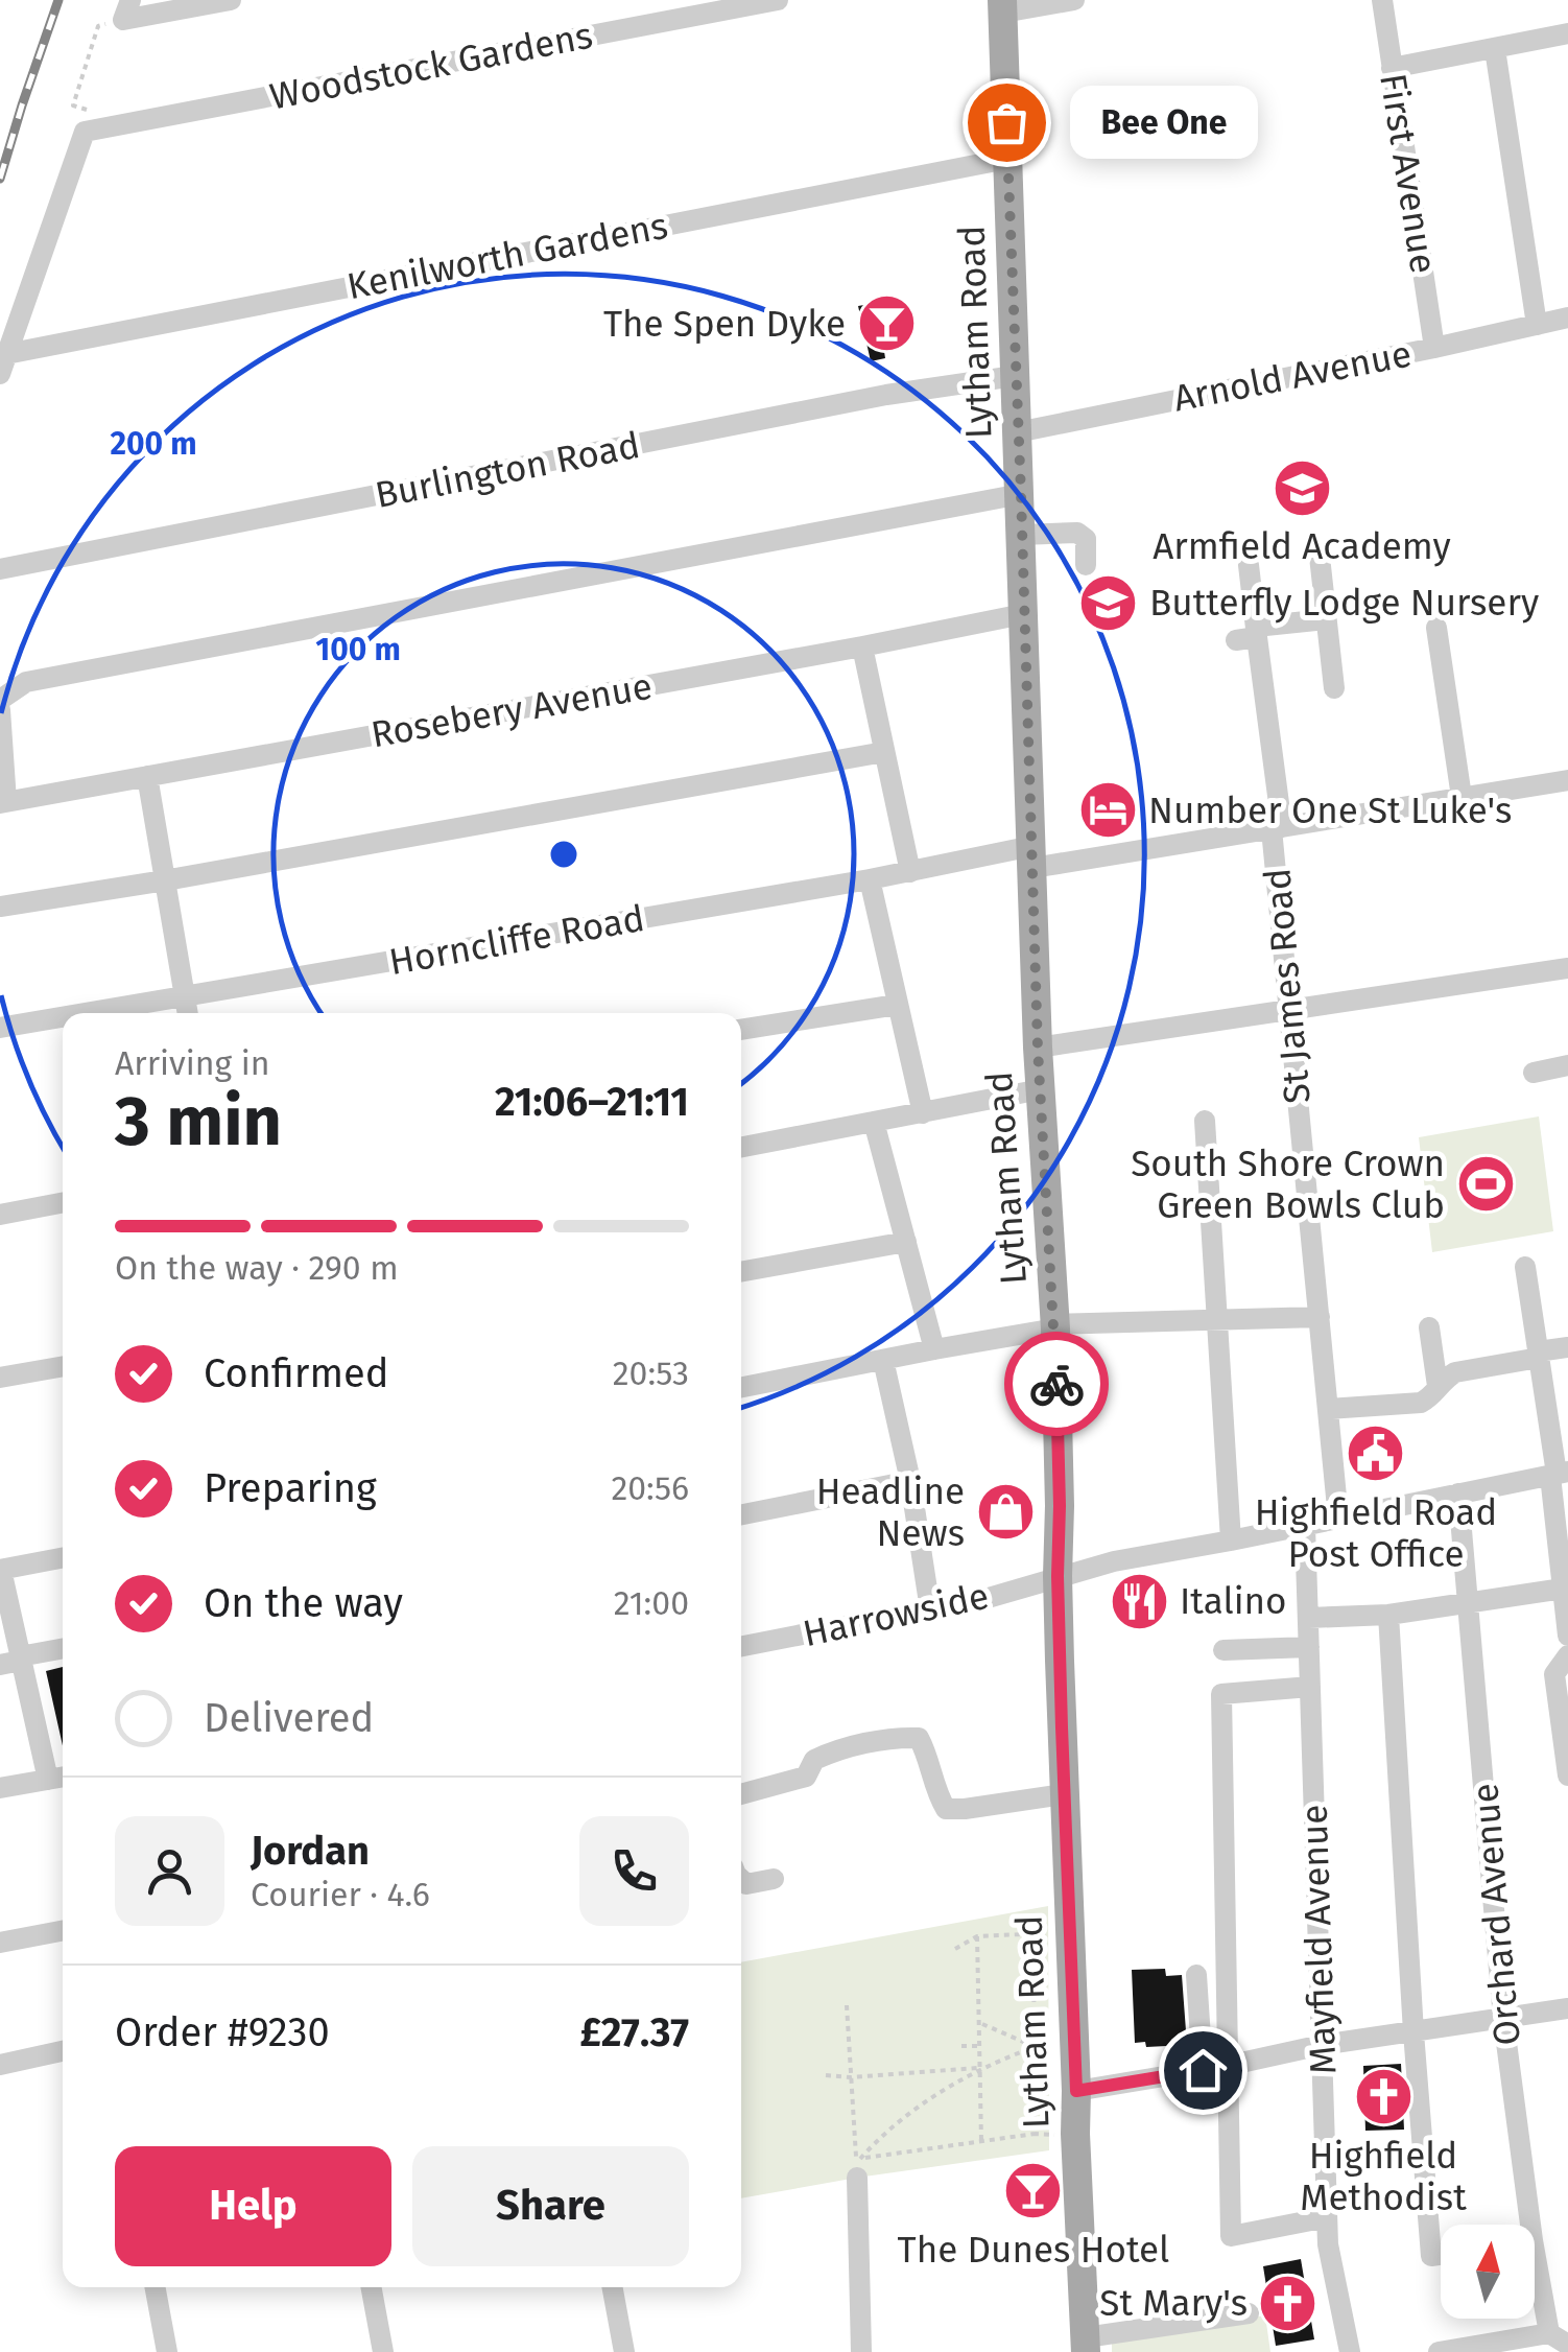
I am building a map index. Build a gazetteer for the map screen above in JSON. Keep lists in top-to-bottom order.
{
  "streets": {
    "main road": ["Lytham Road"],
    "street": [
      "Woodstock Gardens",
      "First Avenue",
      "Kenilworth Gardens",
      "Arnold Avenue",
      "Burlington Road",
      "Rosebery Avenue",
      "Horncliffe Road",
      "St James Road",
      "Harrowside",
      "Orchard Avenue",
      "Mayfield Avenue"
    ]
  },
  "crossings": [
    ["First Avenue", "Arnold Avenue"],
    ["Kenilworth Gardens", "Lytham Road"],
    ["Lytham Road", "Arnold Avenue"],
    ["Lytham Road", "Burlington Road"],
    ["Lytham Road", "Rosebery Avenue"],
    ["Lytham Road", "Horncliffe Road"],
    ["Lytham Road", "Harrowside"],
    ["Horncliffe Road", "St James Road"],
    ["St James Road", "Harrowside"],
    ["Harrowside", "Orchard Avenue"],
    ["Harrowside", "Mayfield Avenue"]
  ],
  "places": {
    "other": ["Bee One"],
    "bar": ["The Spen Dyke", "The Dunes Hotel"],
    "school or university": ["Armfield Academy", "Butterfly Lodge Nursery"],
    "hotel": ["Number One St Luke's"],
    "sports": ["South Shore Crown Green Bowls Club"],
    "public building": ["Highfield Road Post Office"],
    "shop": ["Headline News"],
    "restaurant": ["Italino"],
    "church": ["Highfield Methodist", "St Mary's"]
  },
  "north": "top",
  "page": {
    "bubble": "Bee One",
    "heading": ["3 min", "Arriving in", "21:06–21:11"],
    "panel": [
      "Jordan",
      "Courier · 4.6",
      "Order #9230",
      "£27.37"
    ],
    "bar": "On the way · 290 m",
    "list": [
      ["Confirmed", "20:53"],
      ["Preparing", "20:56"],
      ["On the way", "21:00"],
      "Delivered"
    ],
    "buttons": ["Help", "Share"]
  },
  "rings": ["200 m", "100 m"]
}
